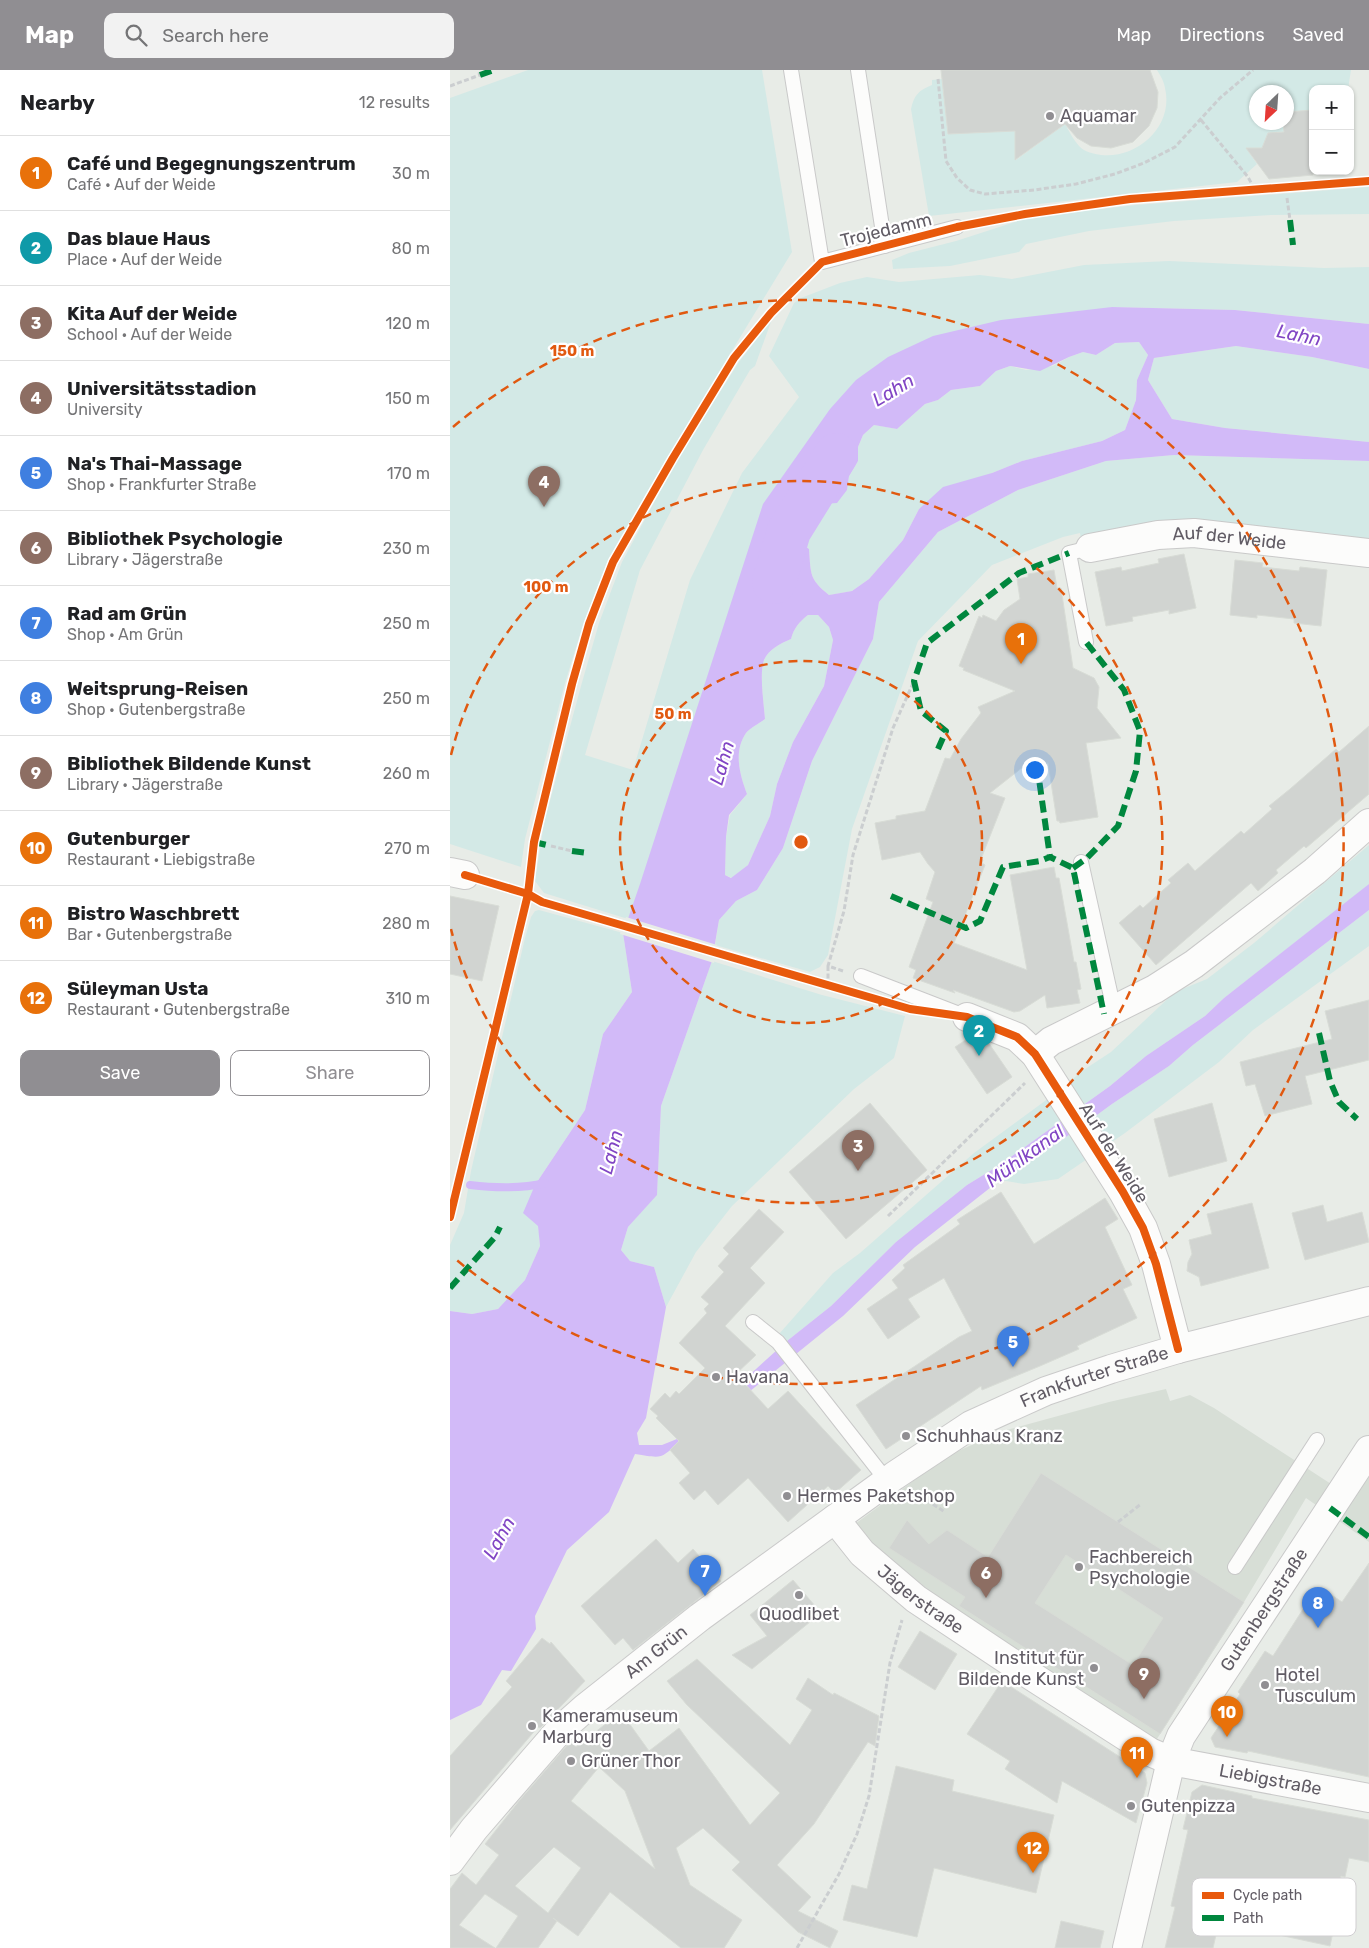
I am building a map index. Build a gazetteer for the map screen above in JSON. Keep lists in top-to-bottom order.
{
  "streets": {
    "street": [
      "Auf der Weide",
      "Frankfurter Straße",
      "Jägerstraße",
      "Gutenbergstraße",
      "Am Grün",
      "Liebigstraße"
    ],
    "lane": ["Trojedamm"]
  },
  "crossings": [
    ["Auf der Weide", "Frankfurter Straße"],
    ["Frankfurter Straße", "Am Grün"],
    ["Jägerstraße", "Gutenbergstraße"],
    ["Jägerstraße", "Am Grün"],
    ["Jägerstraße", "Liebigstraße"],
    ["Gutenbergstraße", "Liebigstraße"]
  ],
  "water": ["Lahn", "Mühlkanal"],
  "places": [
    "Aquamar",
    "Havana",
    "Schuhhaus Kranz",
    "Hermes Paketshop",
    "Fachbereich Psychologie",
    "Quodlibet",
    "Institut für Bildende Kunst",
    "Hotel Tusculum",
    "Kameramuseum Marburg",
    "Grüner Thor",
    "Gutenpizza"
  ],
  "legend": ["Cycle path", "Path"],
  "north": "bottom left",
  "page": {
    "header": "Map",
    "search": "Search here",
    "nav": ["Map", "Directions", "Saved"],
    "heading": ["Nearby", "12 results"],
    "map_buttons": ["+", "−"],
    "list": [
      {
        "mark": "1",
        "name": "Café und Begegnungszentrum",
        "note": "Café · Auf der Weide",
        "value": "30 m"
      },
      {
        "mark": "2",
        "name": "Das blaue Haus",
        "note": "Place · Auf der Weide",
        "value": "80 m"
      },
      {
        "mark": "3",
        "name": "Kita Auf der Weide",
        "note": "School · Auf der Weide",
        "value": "120 m"
      },
      {
        "mark": "4",
        "name": "Universitätsstadion",
        "note": "University",
        "value": "150 m"
      },
      {
        "mark": "5",
        "name": "Na's Thai-Massage",
        "note": "Shop · Frankfurter Straße",
        "value": "170 m"
      },
      {
        "mark": "6",
        "name": "Bibliothek Psychologie",
        "note": "Library · Jägerstraße",
        "value": "230 m"
      },
      {
        "mark": "7",
        "name": "Rad am Grün",
        "note": "Shop · Am Grün",
        "value": "250 m"
      },
      {
        "mark": "8",
        "name": "Weitsprung-Reisen",
        "note": "Shop · Gutenbergstraße",
        "value": "250 m"
      },
      {
        "mark": "9",
        "name": "Bibliothek Bildende Kunst",
        "note": "Library · Jägerstraße",
        "value": "260 m"
      },
      {
        "mark": "10",
        "name": "Gutenburger",
        "note": "Restaurant · Liebigstraße",
        "value": "270 m"
      },
      {
        "mark": "11",
        "name": "Bistro Waschbrett",
        "note": "Bar · Gutenbergstraße",
        "value": "280 m"
      },
      {
        "mark": "12",
        "name": "Süleyman Usta",
        "note": "Restaurant · Gutenbergstraße",
        "value": "310 m"
      }
    ],
    "pins": [
      "4",
      "1",
      "2",
      "3",
      "5",
      "7",
      "6",
      "8",
      "9",
      "10",
      "11",
      "12"
    ],
    "buttons": ["Save", "Share"]
  },
  "rings": ["150 m", "100 m", "50 m"]
}
